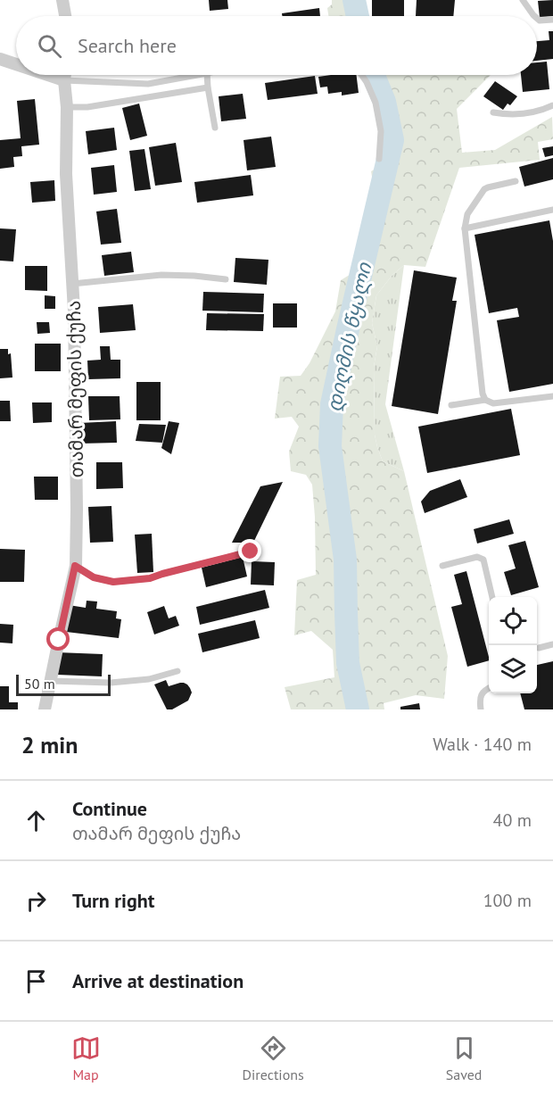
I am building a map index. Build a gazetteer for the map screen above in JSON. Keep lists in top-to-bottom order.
{
  "streets": {
    "street": ["თამარ მეფის ქუჩა"]
  },
  "water": ["დიღმის წყალი"],
  "scale_bar": "50 m",
  "page": {
    "search": "Search here",
    "scale": "50 m",
    "heading": ["2 min", "Walk · 140 m"],
    "list": [
      ["Continue", "თამარ მეფის ქუჩა", "40 m"],
      ["Turn right", "100 m"],
      "Arrive at destination"
    ],
    "nav": ["Map", "Directions", "Saved"]
  }
}
